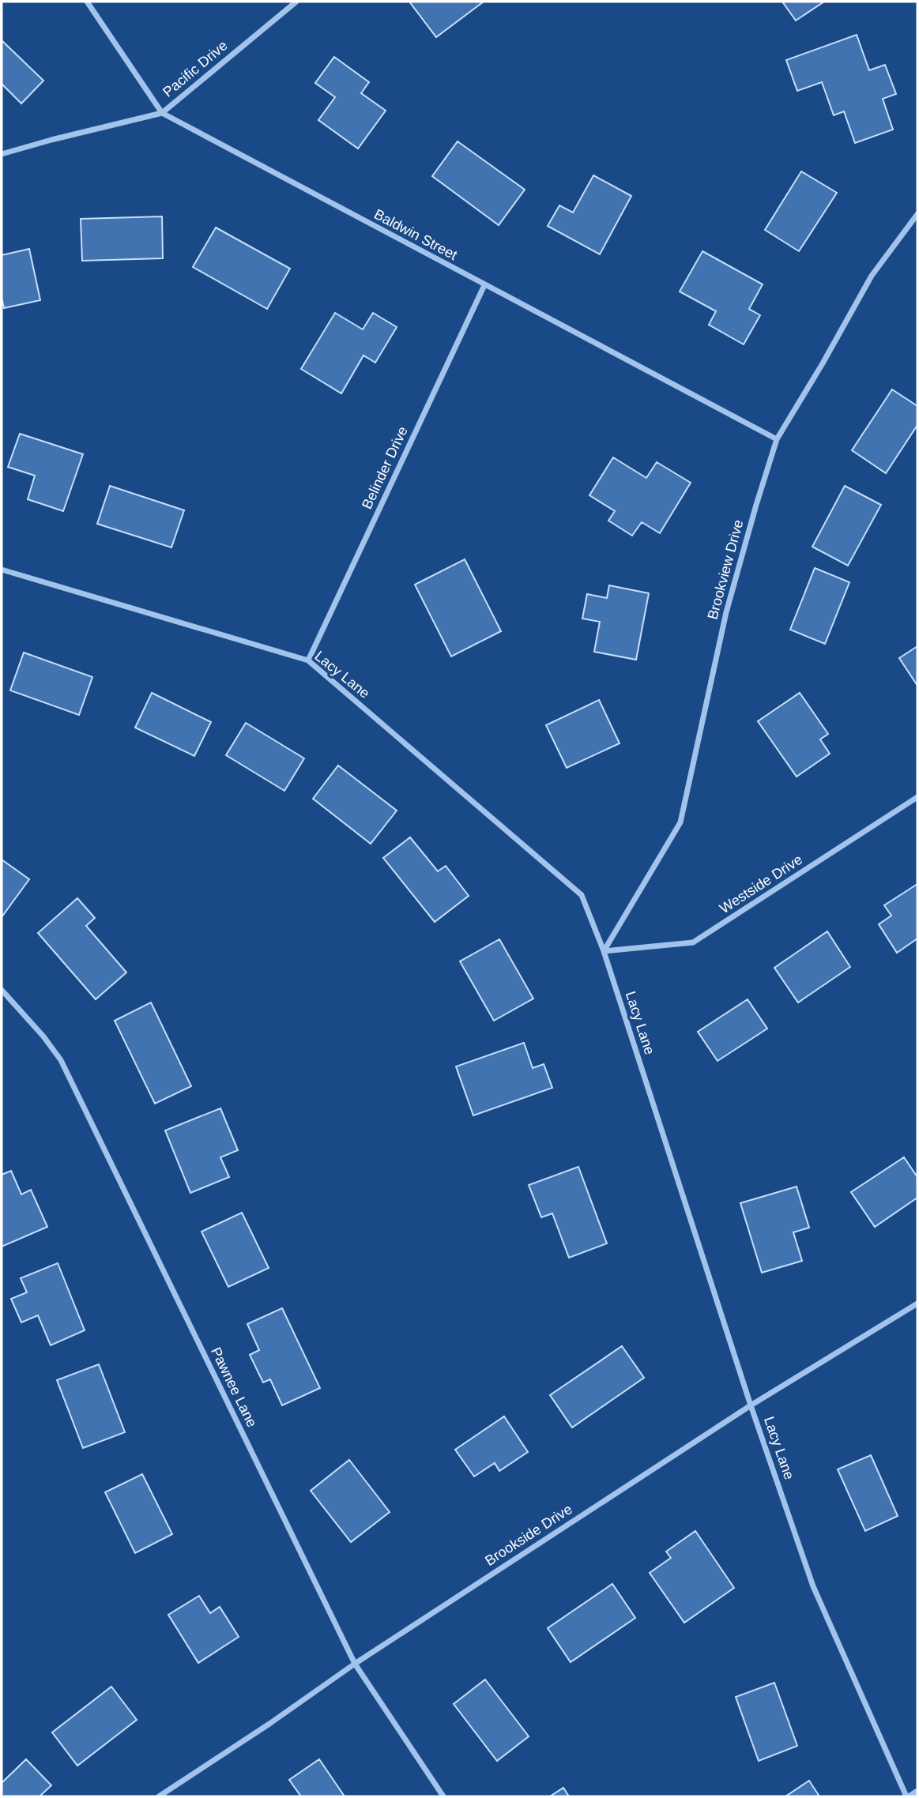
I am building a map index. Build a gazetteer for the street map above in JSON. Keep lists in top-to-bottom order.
{
  "streets": {
    "street": [
      "Pacific Drive",
      "Baldwin Street",
      "Belinder Drive",
      "Brookview Drive",
      "Lacy Lane",
      "Westside Drive",
      "Pawnee Lane",
      "Brookside Drive"
    ]
  },
  "crossings": [
    ["Pacific Drive", "Baldwin Street"],
    ["Baldwin Street", "Belinder Drive"],
    ["Baldwin Street", "Brookview Drive"],
    ["Belinder Drive", "Lacy Lane"],
    ["Brookview Drive", "Lacy Lane"],
    ["Brookview Drive", "Westside Drive"],
    ["Lacy Lane", "Westside Drive"],
    ["Lacy Lane", "Brookside Drive"],
    ["Pawnee Lane", "Brookside Drive"]
  ]
}
